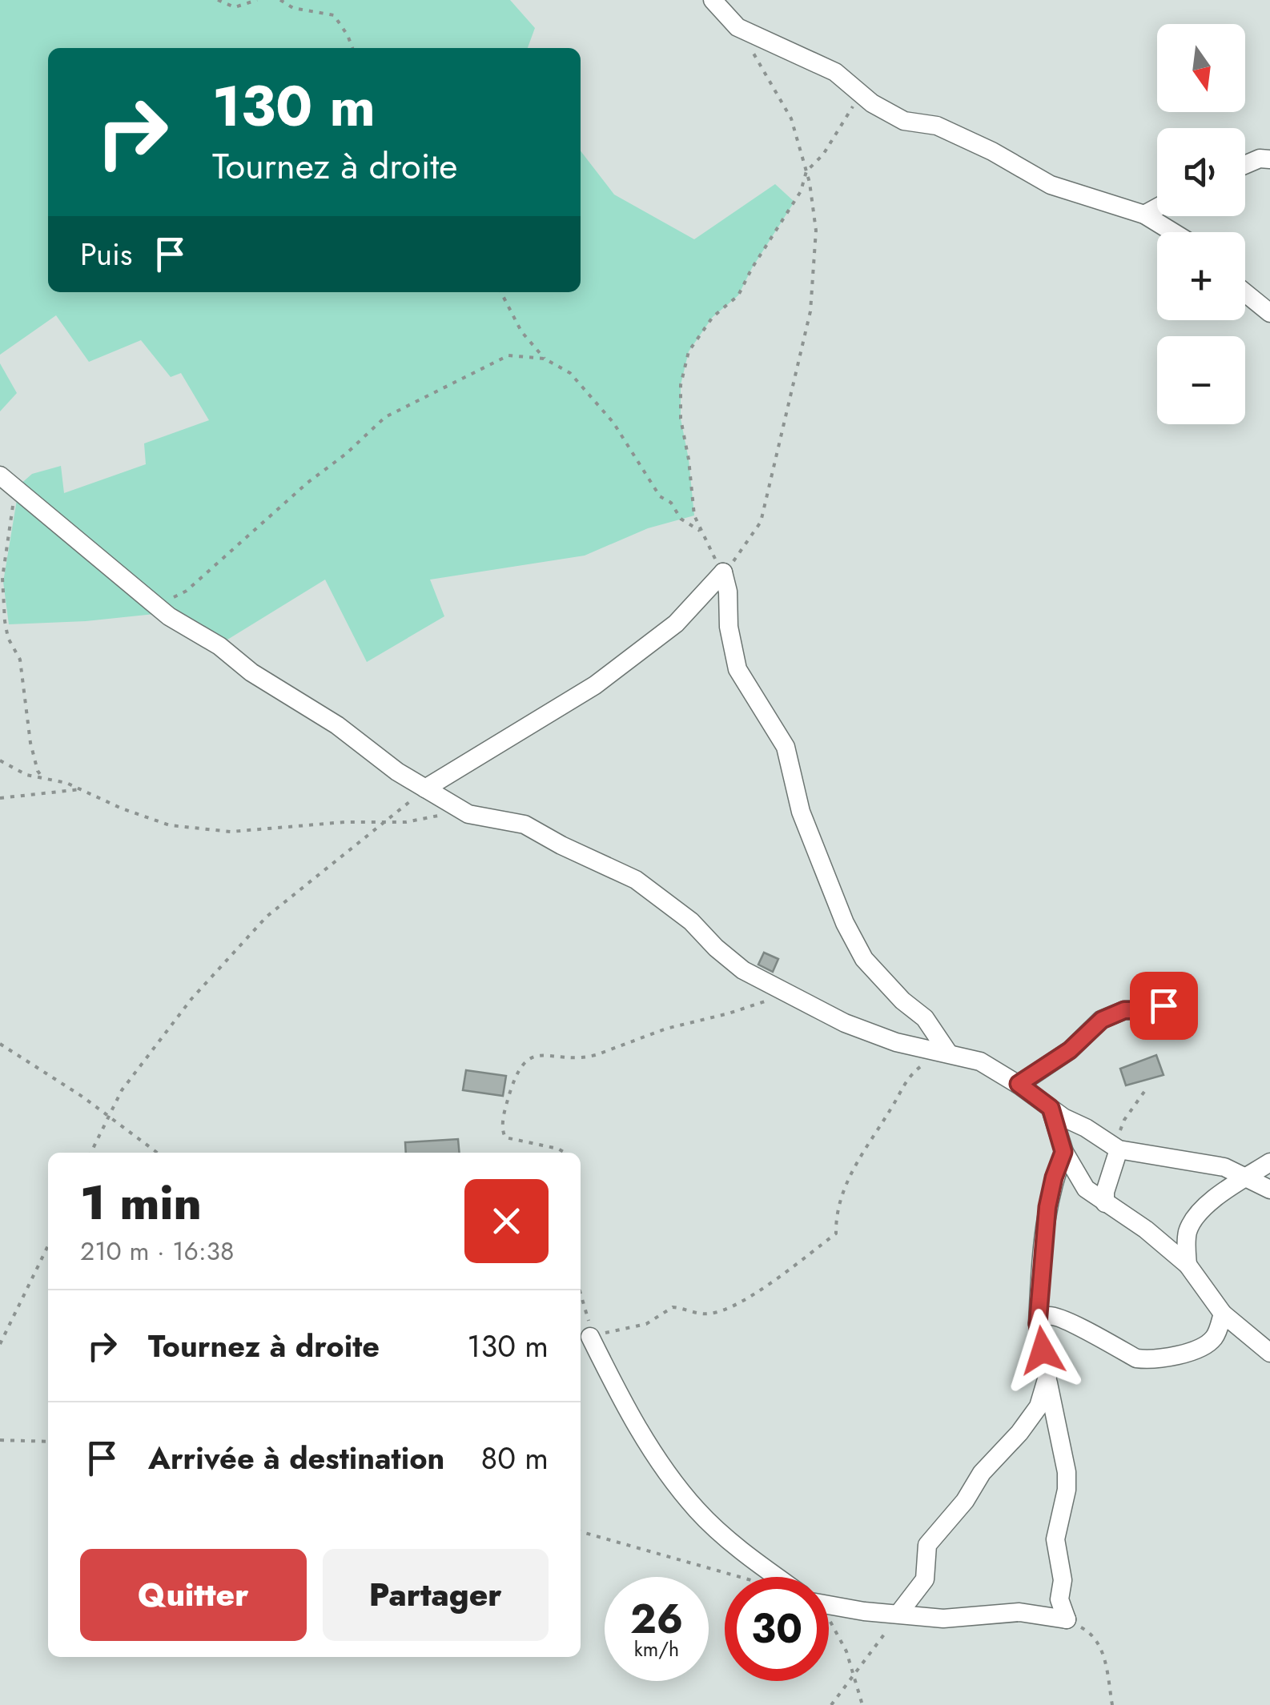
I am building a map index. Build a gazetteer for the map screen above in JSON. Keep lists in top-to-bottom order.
{
  "north": "bottom",
  "page": {
    "map_buttons": ["+", "−"],
    "turn": ["130 m", "Tournez à droite"],
    "then": "Puis",
    "heading": ["1 min", "210 m · 16:38"],
    "list": [
      {
        "name": "Tournez à droite",
        "value": "130 m"
      },
      {
        "name": "Arrivée à destination",
        "value": "80 m"
      }
    ],
    "buttons": ["Quitter", "Partager"],
    "speed": "26 km/h",
    "limit": "30"
  }
}
